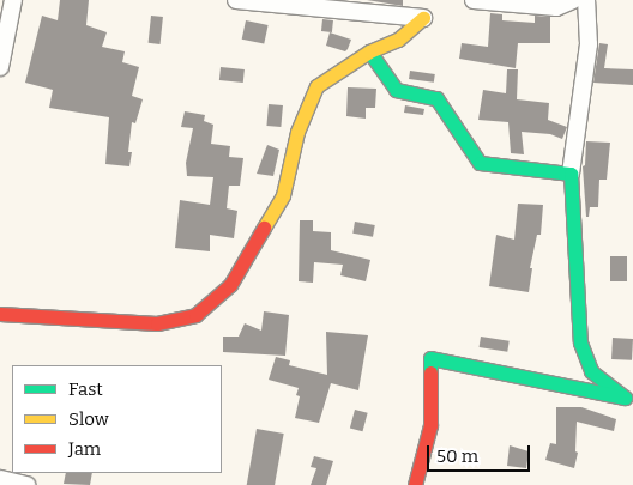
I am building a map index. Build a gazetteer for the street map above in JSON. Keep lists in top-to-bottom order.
{
  "legend": ["Fast", "Slow", "Jam"],
  "scale_bar": "50 m"
}
